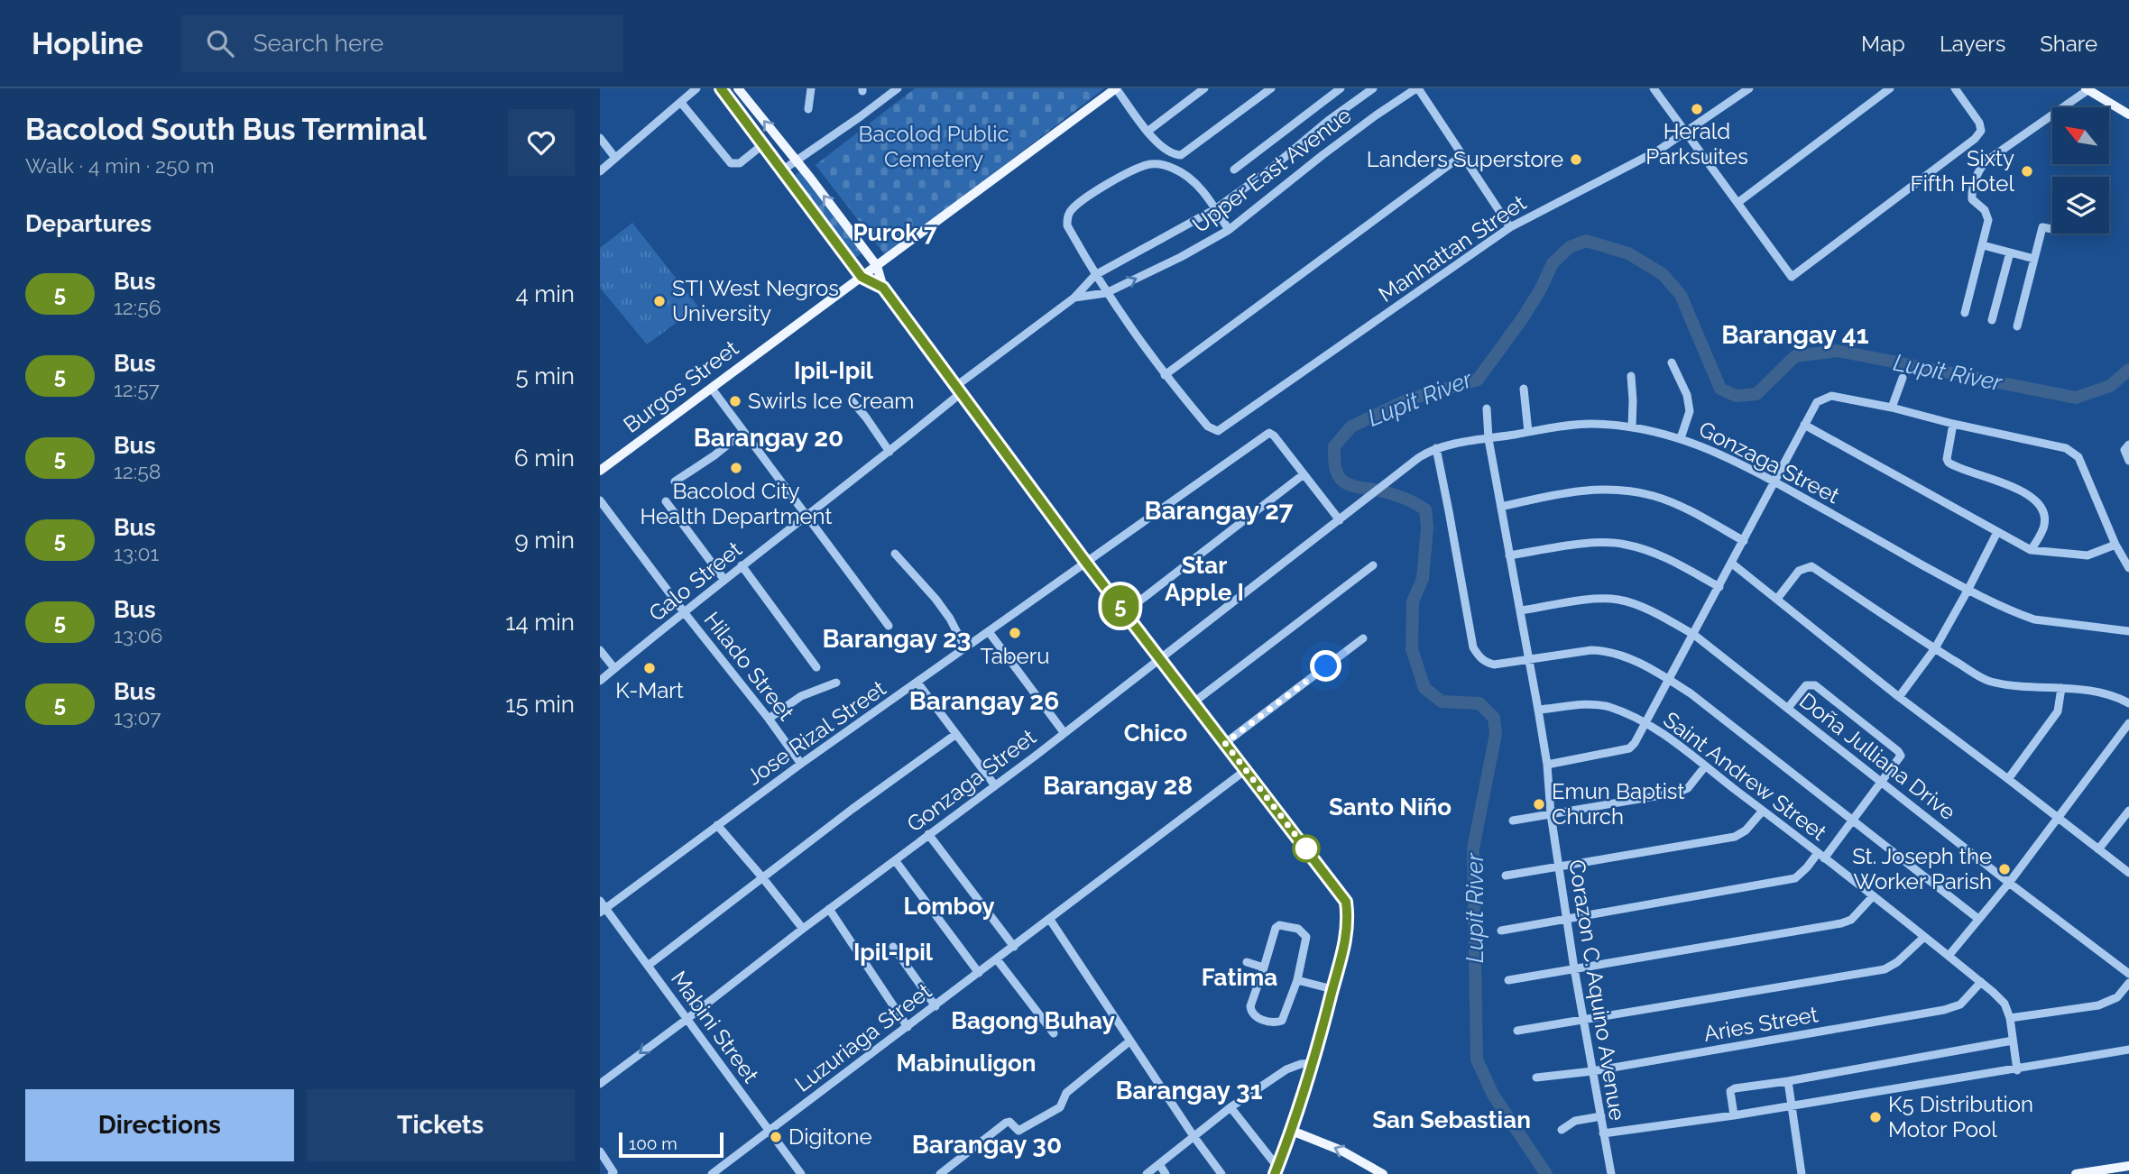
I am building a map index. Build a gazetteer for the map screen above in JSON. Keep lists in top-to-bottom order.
{
  "streets": {
    "main road": ["Burgos Street"],
    "street": [
      "Upper East Avenue",
      "Manhattan Street",
      "Gonzaga Street",
      "Galo Street",
      "Hilado Street",
      "Jose Rizal Street",
      "Doña Julliana Drive",
      "Saint Andrew Street",
      "Corazon C. Aquino Avenue",
      "Aries Street",
      "Mabini Street",
      "Luzuriaga Street"
    ]
  },
  "crossings": [
    ["Upper East Avenue", "Galo Street"],
    ["Gonzaga Street", "Corazon C. Aquino Avenue"],
    ["Gonzaga Street", "Mabini Street"],
    ["Galo Street", "Hilado Street"],
    ["Hilado Street", "Jose Rizal Street"],
    ["Jose Rizal Street", "Mabini Street"],
    ["Doña Julliana Drive", "Corazon C. Aquino Avenue"],
    ["Saint Andrew Street", "Corazon C. Aquino Avenue"],
    ["Saint Andrew Street", "Aries Street"],
    ["Corazon C. Aquino Avenue", "Aries Street"],
    ["Mabini Street", "Luzuriaga Street"]
  ],
  "districts": [
    "Purok 7",
    "Barangay 41",
    "Ipil-Ipil",
    "Barangay 20",
    "Barangay 27",
    "Star Apple I",
    "Barangay 23",
    "Barangay 26",
    "Chico",
    "Barangay 28",
    "Santo Niño",
    "Lomboy",
    "Ipil-Ipil",
    "Fatima",
    "Bagong Buhay",
    "Mabinuligon",
    "Barangay 31",
    "San Sebastian",
    "Barangay 30"
  ],
  "water": ["Lupit River"],
  "parks": ["Bacolod Public Cemetery"],
  "places": [
    "Herald Parksuites",
    "Landers Superstore",
    "Sixty Fifth Hotel",
    "STI West Negros University",
    "Swirls Ice Cream",
    "Bacolod City Health Department",
    "Taberu",
    "K-Mart",
    "Emun Baptist Church",
    "St. Joseph the Worker Parish",
    "K5 Distribution Motor Pool",
    "Digitone"
  ],
  "lines": ["bus line 5"],
  "scale_bar": "100 m",
  "north": "top left",
  "page": {
    "header": "Hopline",
    "search": "Search here",
    "nav": ["Map", "Layers", "Share"],
    "heading": [
      ["Bacolod South Bus Terminal", "Walk · 4 min · 250 m"],
      "Departures"
    ],
    "on_map": "5",
    "list": [
      {
        "mark": "5",
        "name": "Bus",
        "note": "12:56",
        "value": "4 min"
      },
      {
        "mark": "5",
        "name": "Bus",
        "note": "12:57",
        "value": "5 min"
      },
      {
        "mark": "5",
        "name": "Bus",
        "note": "12:58",
        "value": "6 min"
      },
      {
        "mark": "5",
        "name": "Bus",
        "note": "13:01",
        "value": "9 min"
      },
      {
        "mark": "5",
        "name": "Bus",
        "note": "13:06",
        "value": "14 min"
      },
      {
        "mark": "5",
        "name": "Bus",
        "note": "13:07",
        "value": "15 min"
      }
    ],
    "buttons": ["Directions", "Tickets"],
    "scale": "100 m"
  }
}
